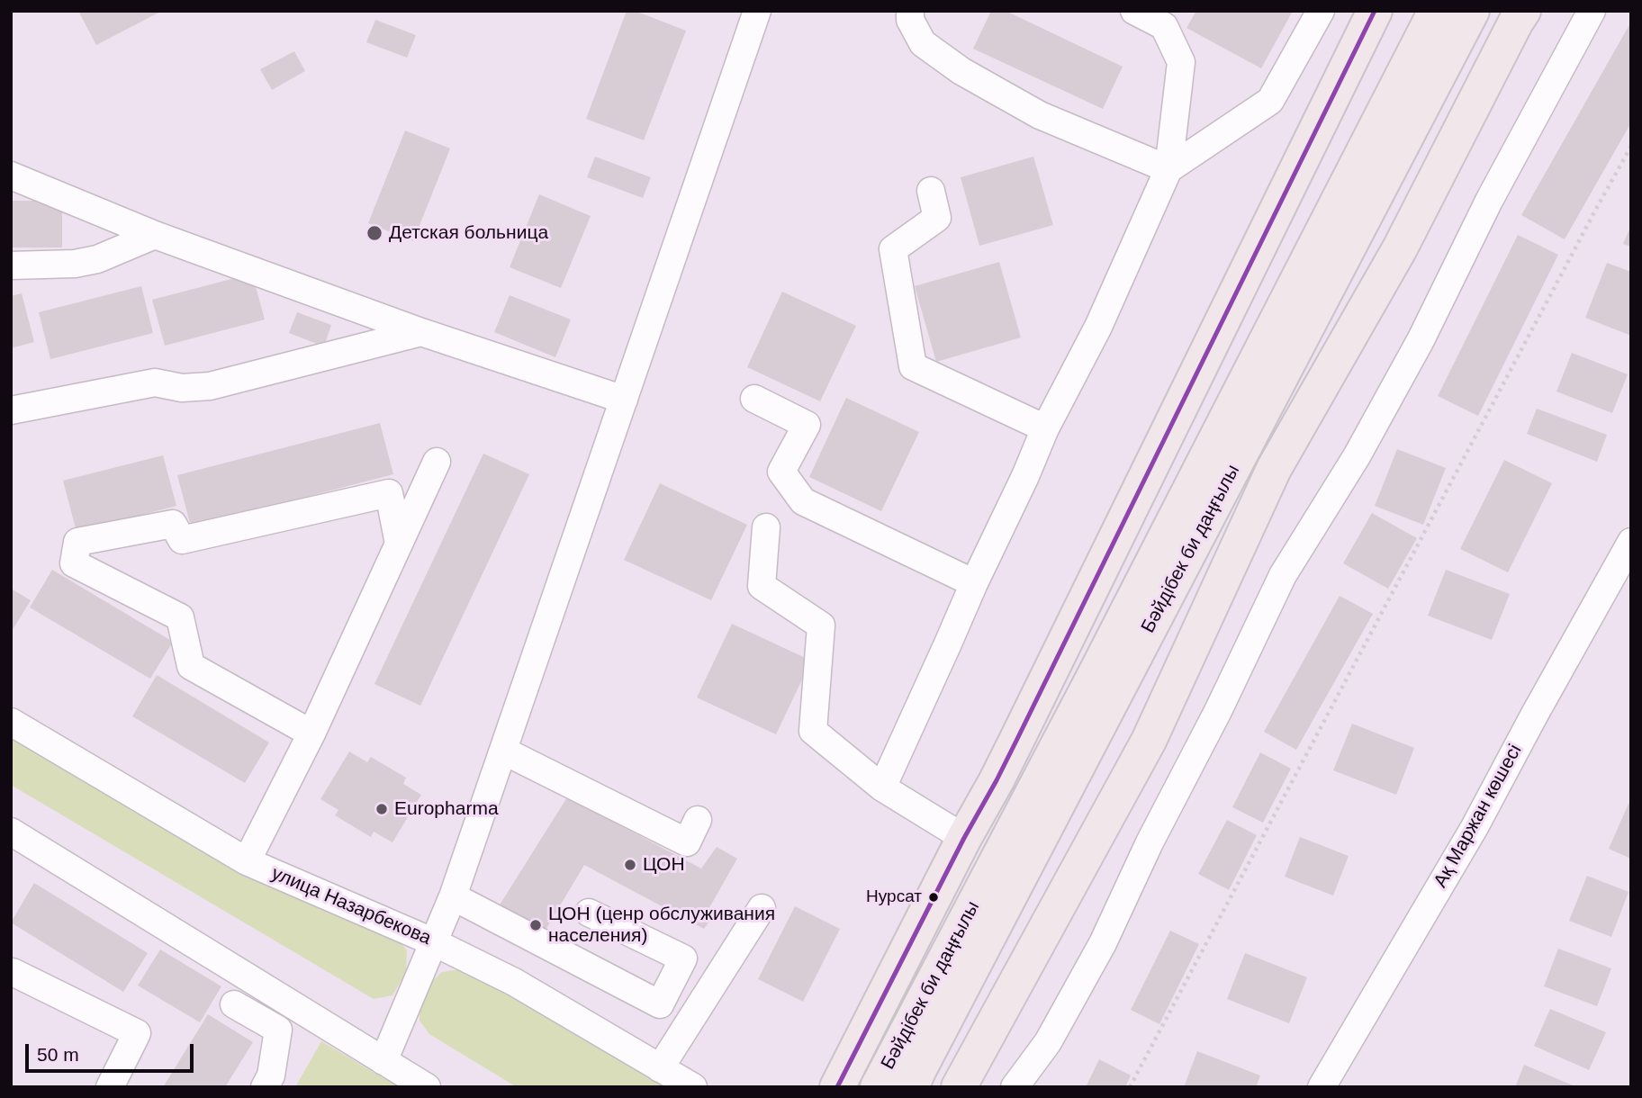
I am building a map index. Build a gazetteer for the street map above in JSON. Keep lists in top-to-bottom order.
{
  "streets": {
    "main road": ["Бәйдібек би даңғылы"],
    "street": ["Ақ Маржан көшесі", "улица Назарбекова"]
  },
  "places": [
    "Детская больница",
    "Europharma",
    "ЦОН",
    "Нурсат",
    "ЦОН (ценр обслуживания населения)"
  ],
  "scale_bar": "50 m"
}
